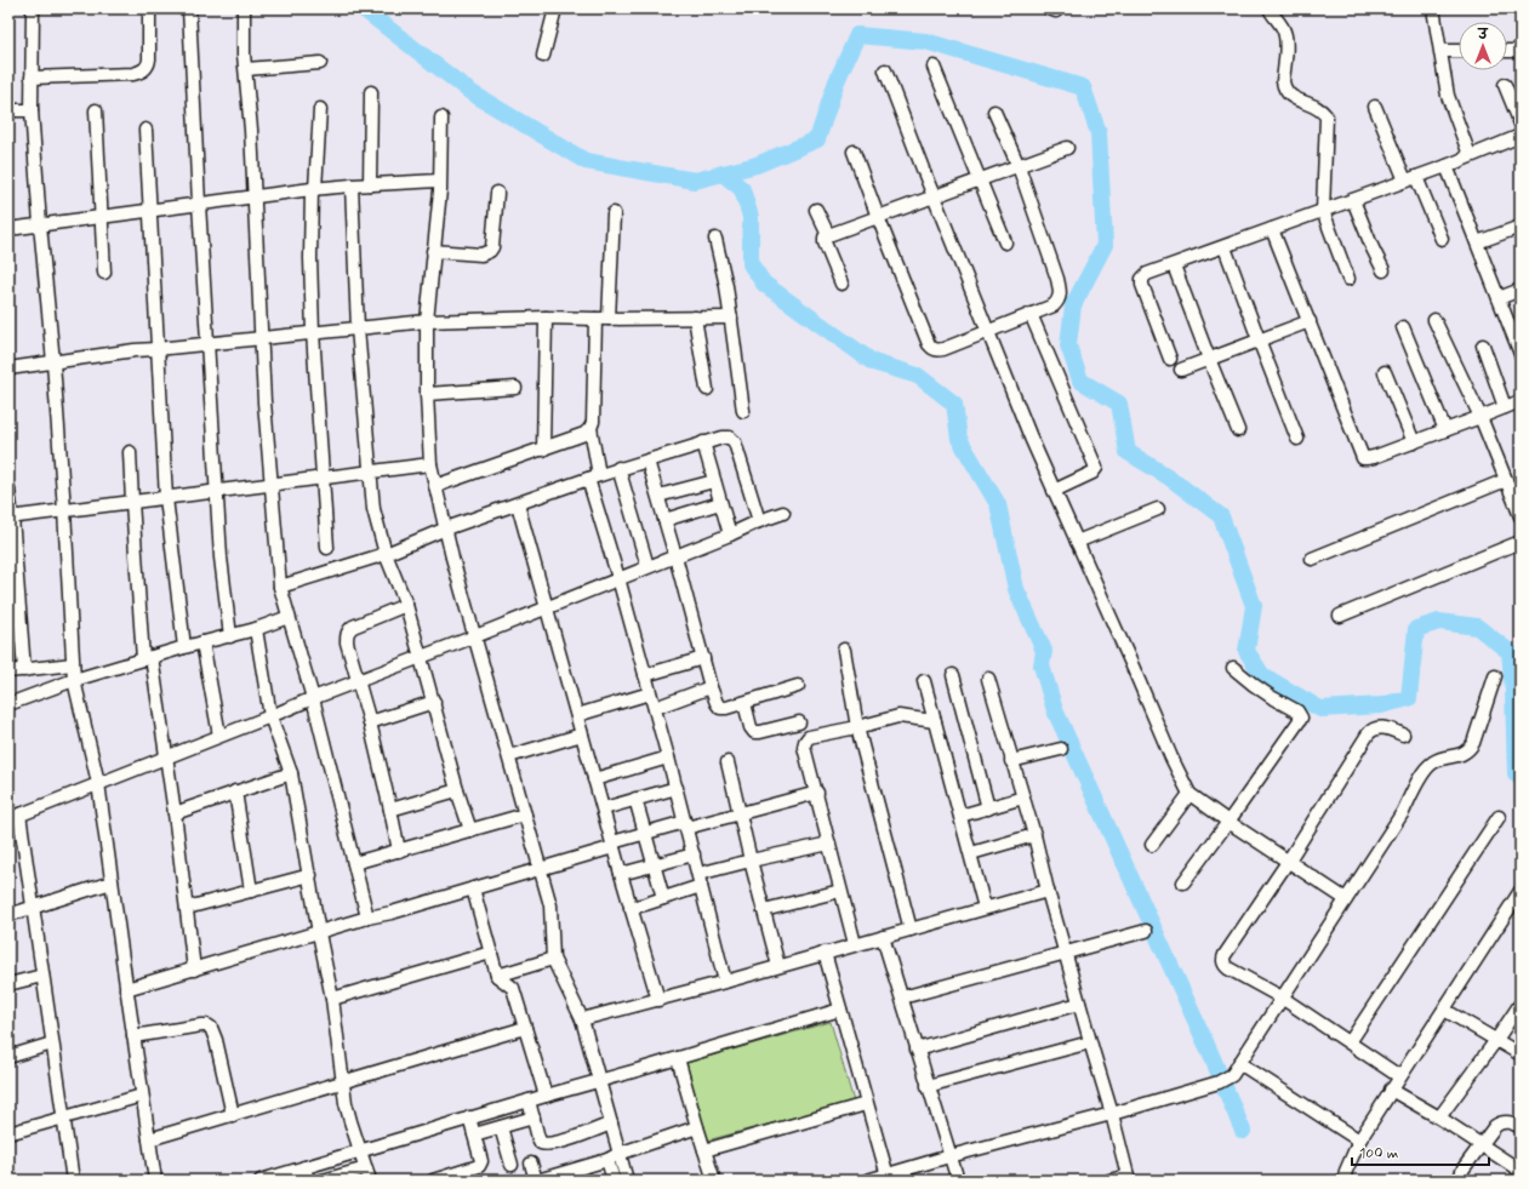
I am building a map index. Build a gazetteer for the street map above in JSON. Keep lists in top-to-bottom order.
{
  "scale_bar": "100 m",
  "north": "top"
}
